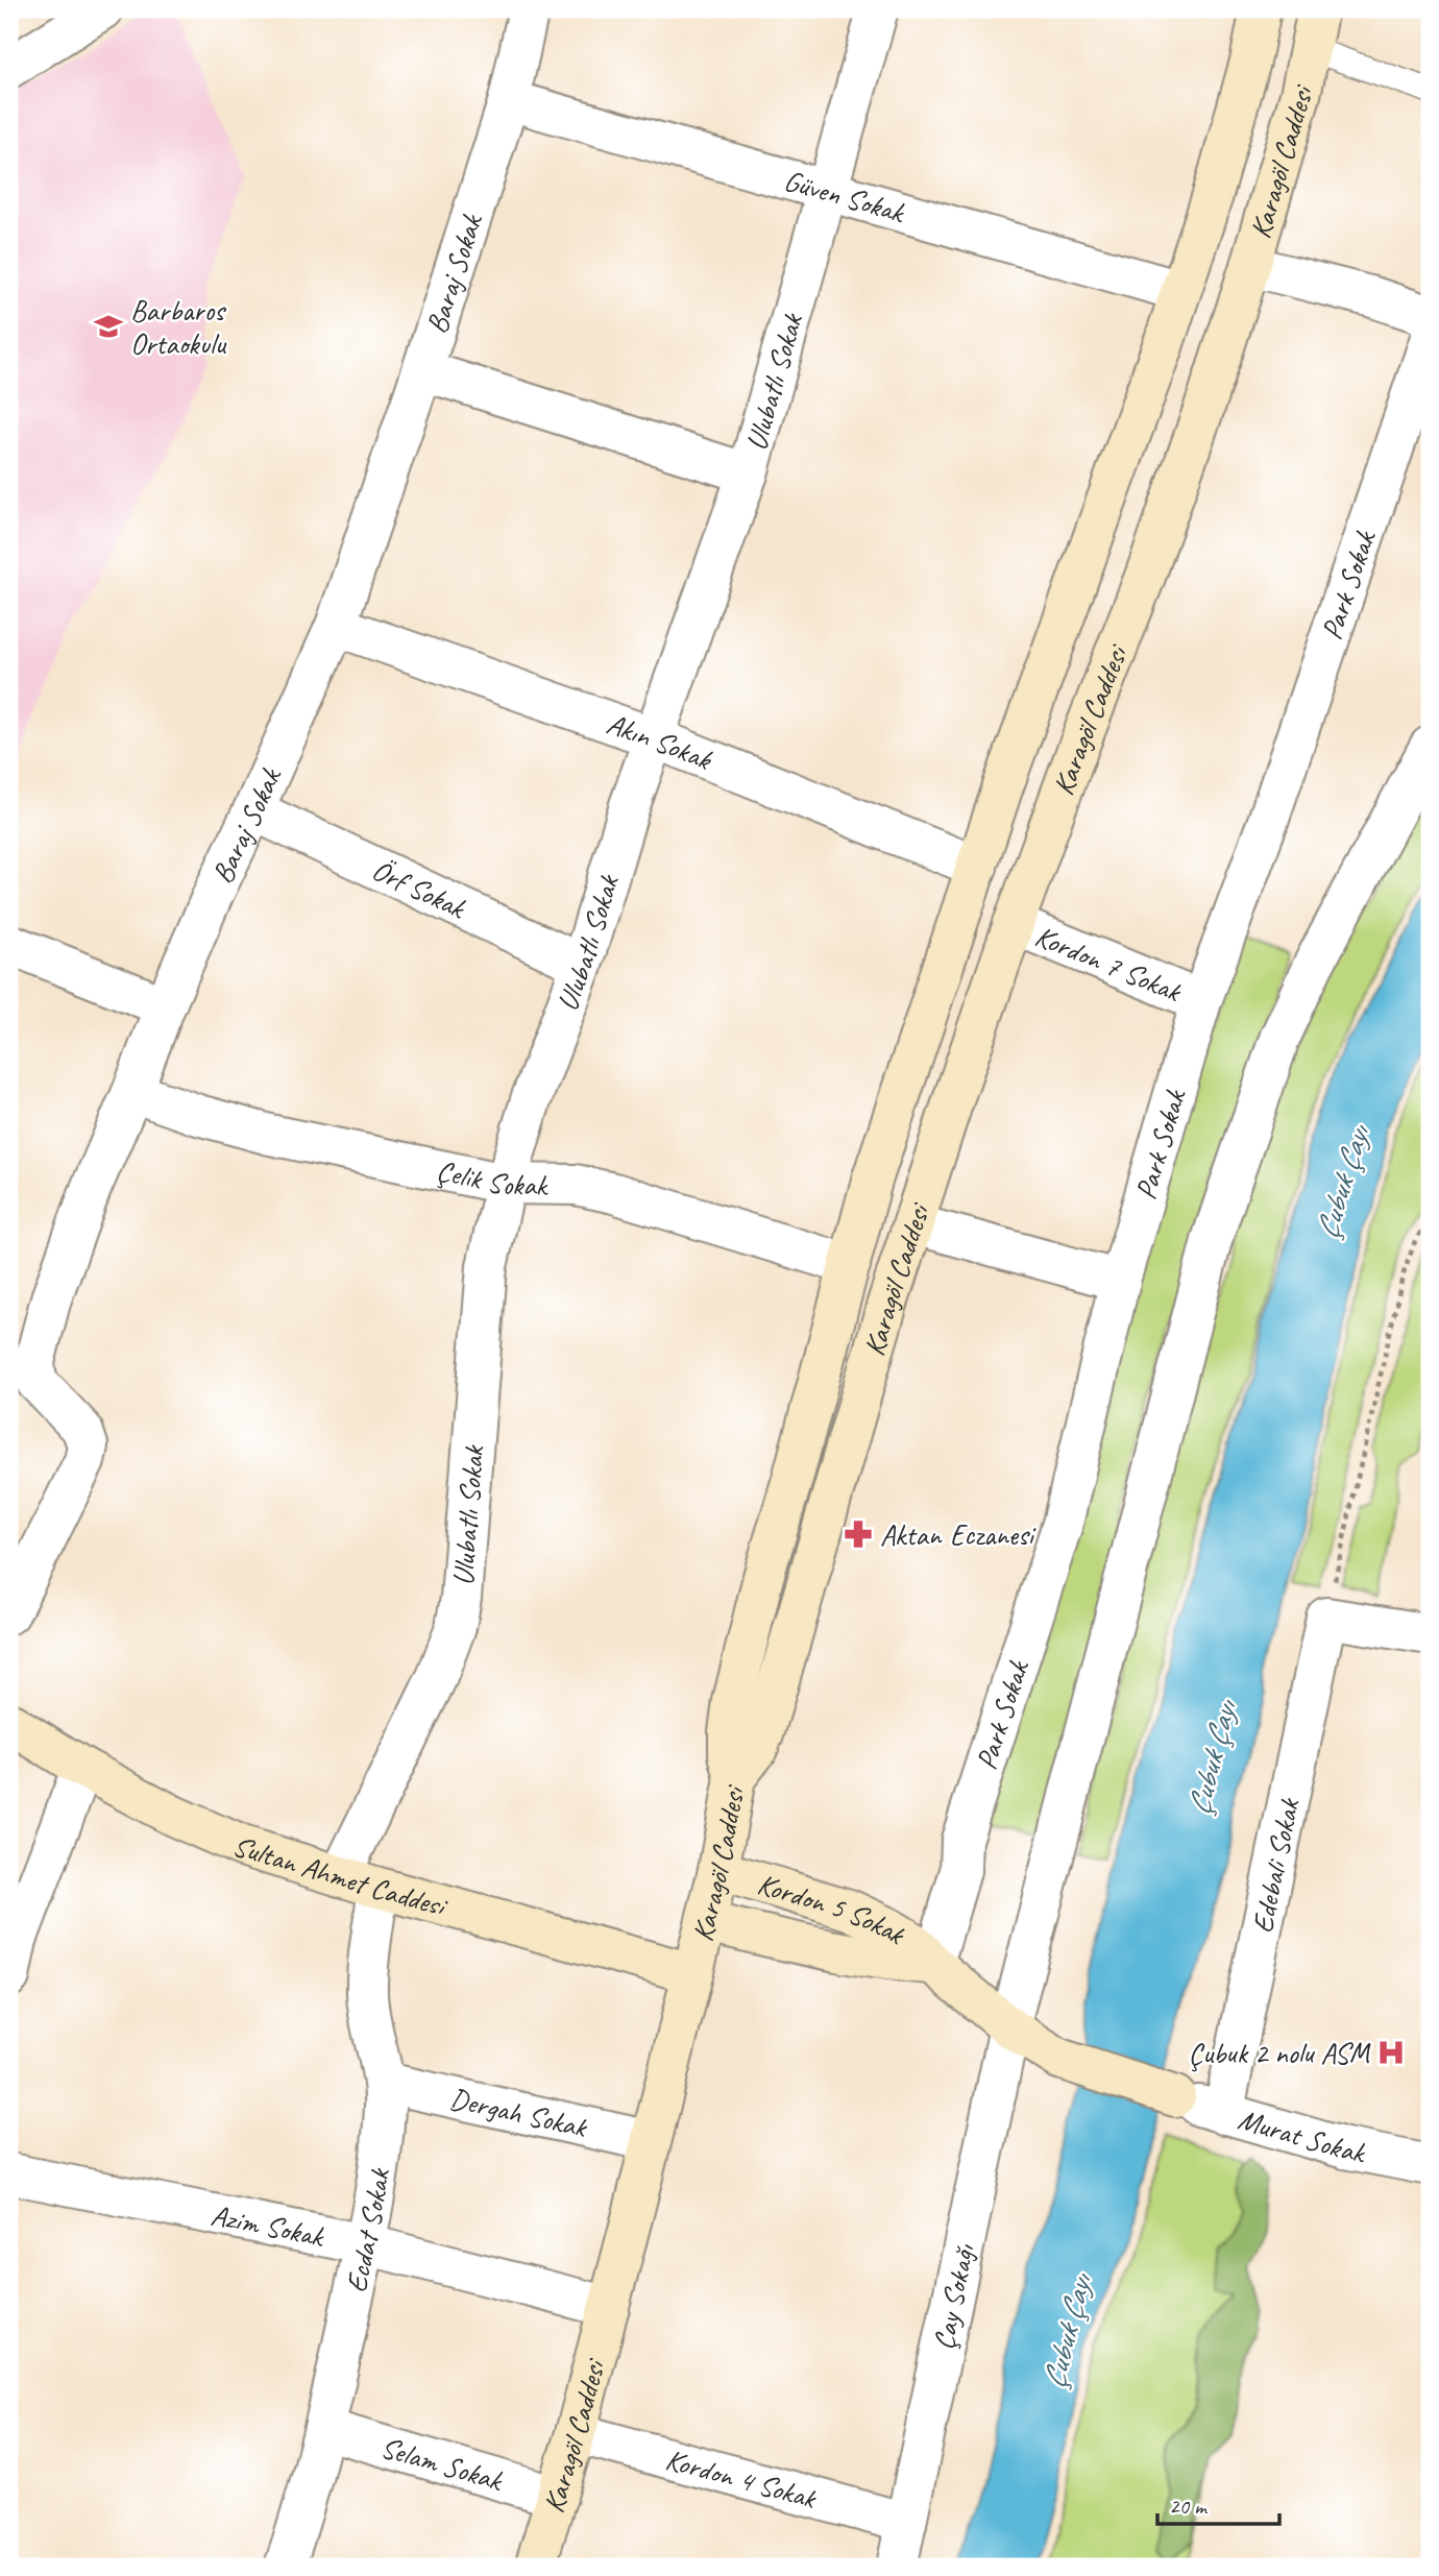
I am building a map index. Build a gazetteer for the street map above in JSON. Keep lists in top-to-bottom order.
{
  "streets": {
    "main road": ["Karagöl Caddesi", "Sultan Ahmet Caddesi", "Kordon 5 Sokak"],
    "street": [
      "Güven Sokak",
      "Baraj Sokak",
      "Ulubatlı Sokak",
      "Park Sokak",
      "Akın Sokak",
      "Örf Sokak",
      "Kordon 7 Sokak",
      "Çelik Sokak",
      "Edebali Sokak",
      "Dergah Sokak",
      "Murat Sokak",
      "Azim Sokak",
      "Ecdat Sokak",
      "Çay Sokağı",
      "Selam Sokak",
      "Kordon 4 Sokak"
    ]
  },
  "crossings": [
    ["Karagöl Caddesi", "Kordon 7 Sokak"],
    ["Karagöl Caddesi", "Sultan Ahmet Caddesi"],
    ["Karagöl Caddesi", "Kordon 5 Sokak"],
    ["Karagöl Caddesi", "Dergah Sokak"],
    ["Karagöl Caddesi", "Azim Sokak"],
    ["Karagöl Caddesi", "Selam Sokak"],
    ["Karagöl Caddesi", "Kordon 4 Sokak"],
    ["Güven Sokak", "Baraj Sokak"],
    ["Güven Sokak", "Ulubatlı Sokak"],
    ["Baraj Sokak", "Akın Sokak"],
    ["Baraj Sokak", "Örf Sokak"],
    ["Baraj Sokak", "Çelik Sokak"],
    ["Ulubatlı Sokak", "Akın Sokak"],
    ["Ulubatlı Sokak", "Örf Sokak"],
    ["Ulubatlı Sokak", "Çelik Sokak"],
    ["Ulubatlı Sokak", "Sultan Ahmet Caddesi"],
    ["Park Sokak", "Kordon 7 Sokak"],
    ["Park Sokak", "Kordon 5 Sokak"],
    ["Edebali Sokak", "Murat Sokak"],
    ["Sultan Ahmet Caddesi", "Ecdat Sokak"],
    ["Kordon 5 Sokak", "Murat Sokak"],
    ["Kordon 5 Sokak", "Çay Sokağı"],
    ["Dergah Sokak", "Ecdat Sokak"],
    ["Azim Sokak", "Ecdat Sokak"],
    ["Ecdat Sokak", "Selam Sokak"],
    ["Çay Sokağı", "Kordon 4 Sokak"]
  ],
  "water": ["Çubuk Çayı"],
  "places": {
    "school or university": ["Barbaros Ortaokulu"],
    "pharmacy": ["Aktan Eczanesi"],
    "hospital": ["Çubuk 2 nolu ASM"]
  },
  "scale_bar": "20 m"
}
